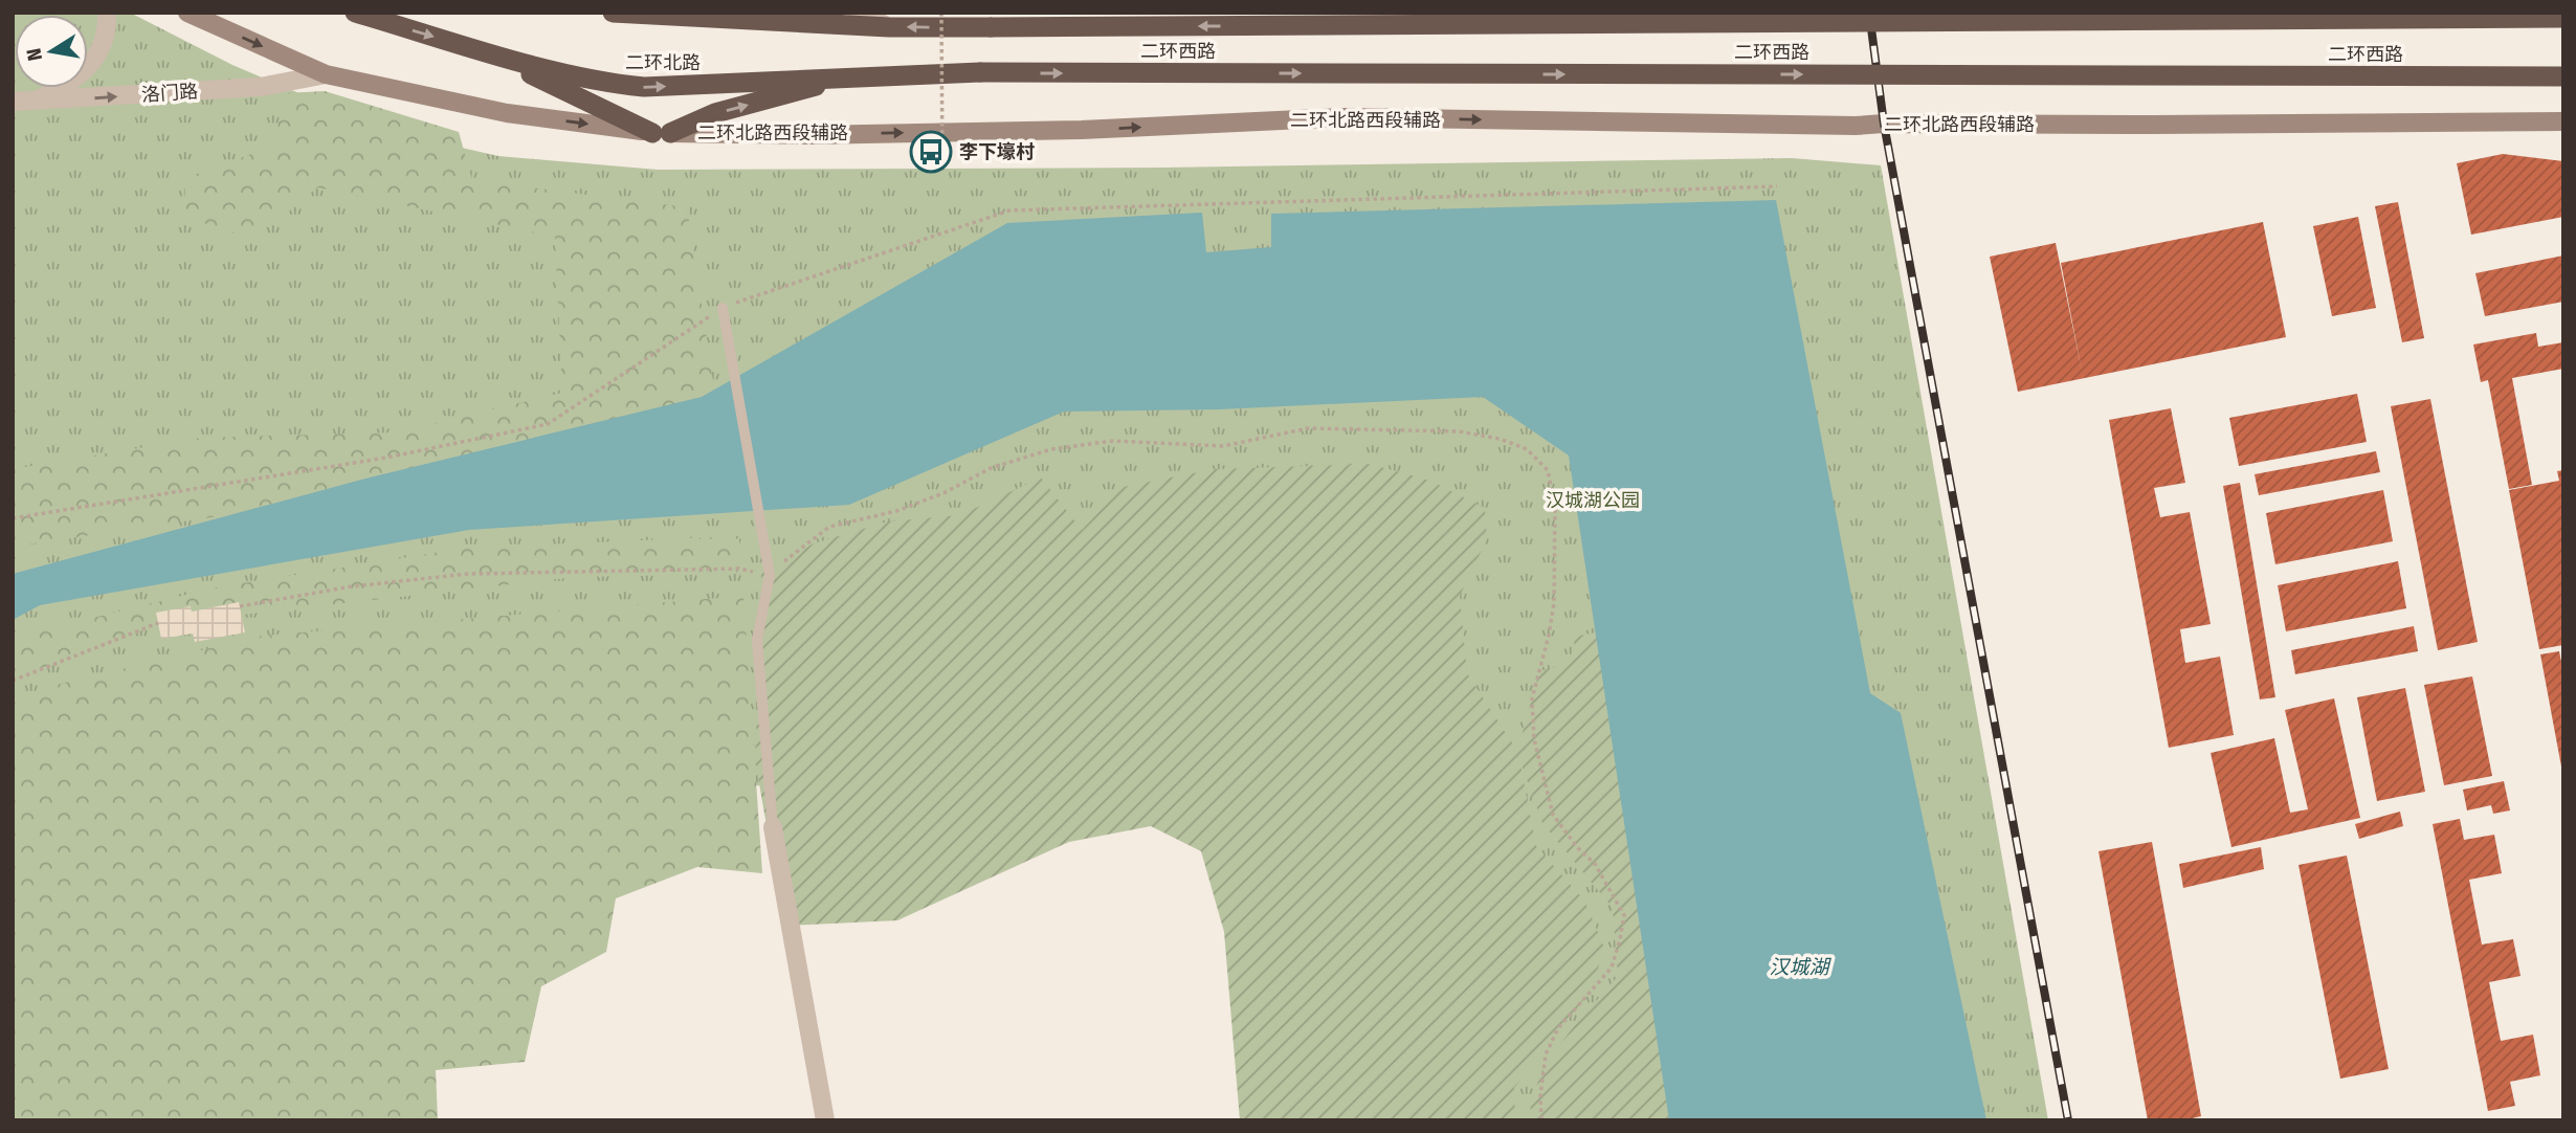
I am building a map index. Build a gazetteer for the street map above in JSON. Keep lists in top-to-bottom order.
{
  "streets": {
    "highway": ["二环西路", "二环北路"],
    "main road": ["二环北路西段辅路"],
    "street": ["洛门路"]
  },
  "crossings": [
    ["二环西路", "二环北路"],
    ["洛门路", "二环北路西段辅路"]
  ],
  "one_way": ["洛门路", "二环北路西段辅路"],
  "water": ["汉城湖"],
  "parks": ["汉城湖公园"],
  "places": {
    "bus stop": ["李下壕村"]
  },
  "north": "left"
}
